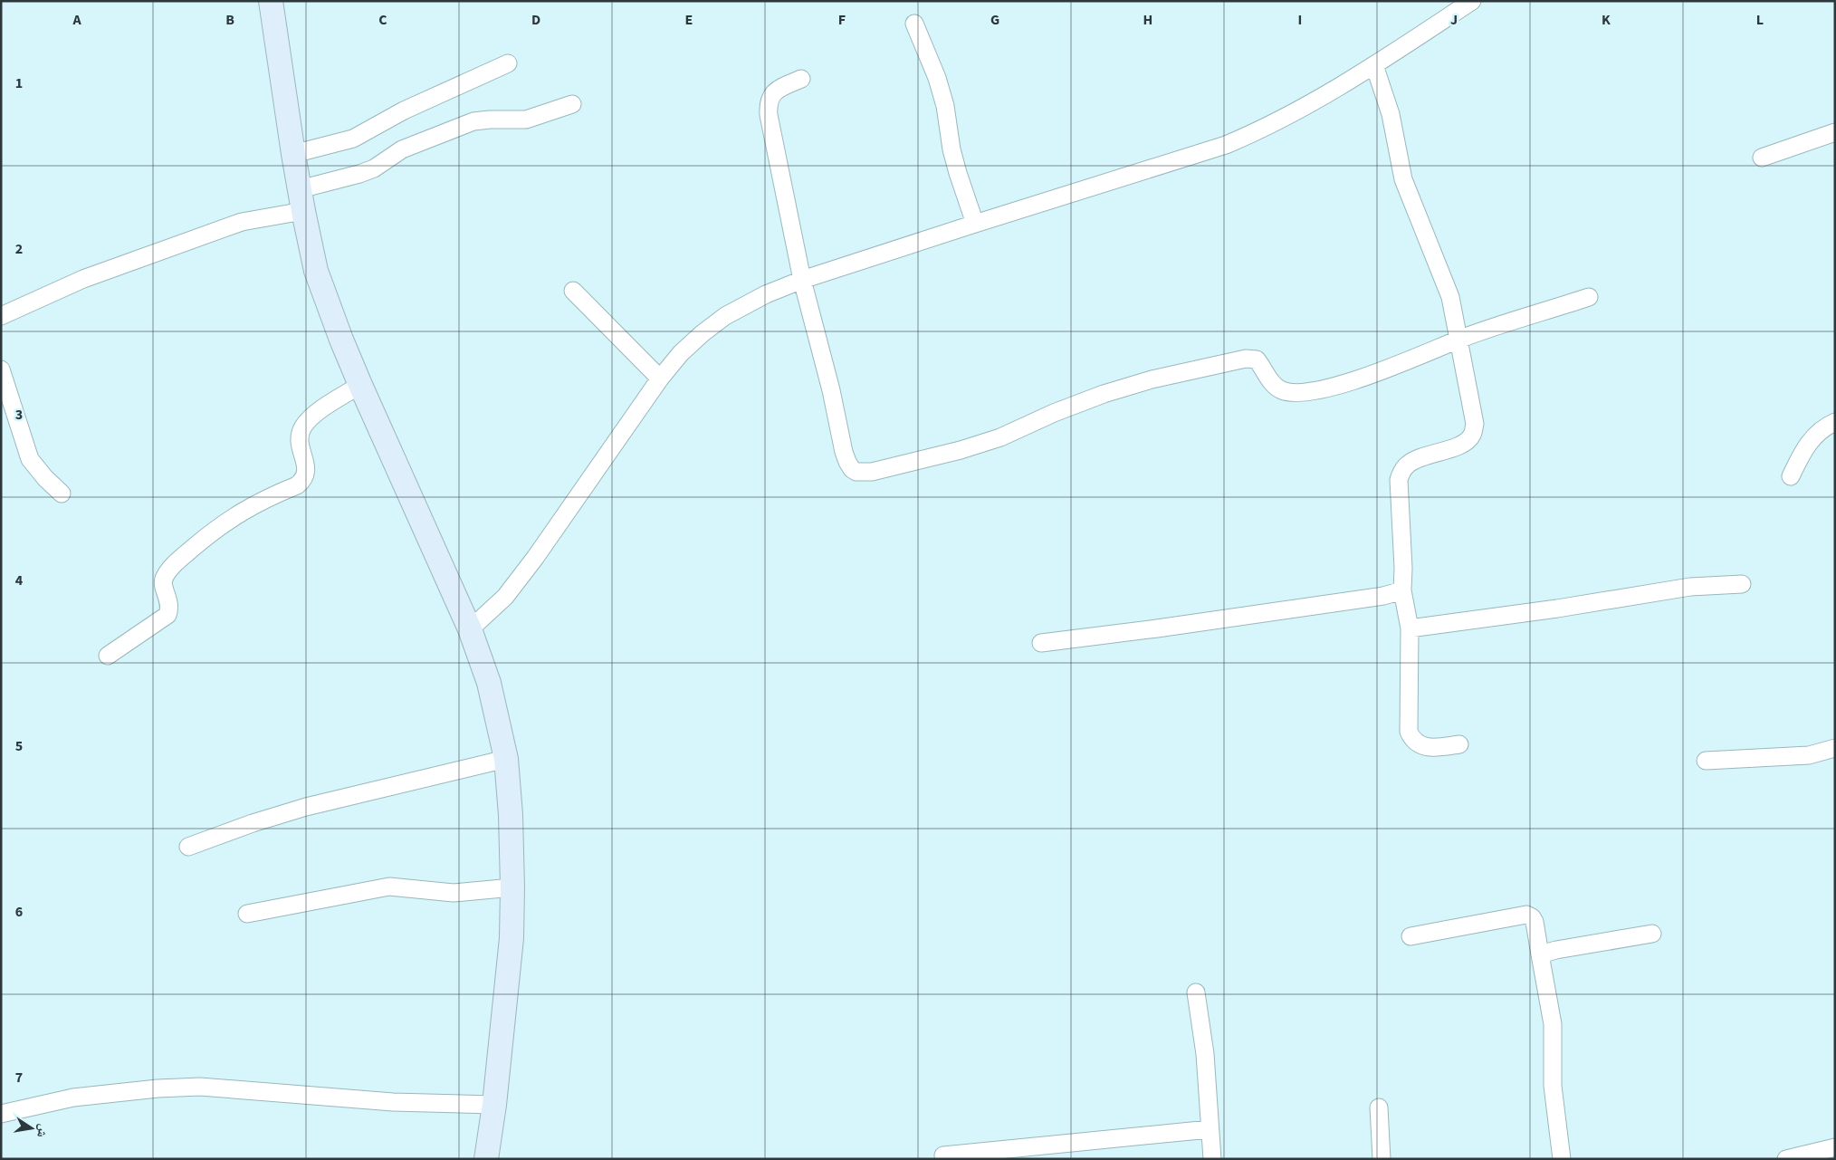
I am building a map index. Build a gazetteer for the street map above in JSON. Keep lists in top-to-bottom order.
{
  "north": "right",
  "grid": {
    "columns": [
      "A",
      "B",
      "C",
      "D",
      "E",
      "F",
      "G",
      "H",
      "I",
      "J",
      "K",
      "L"
    ],
    "rows": [
      "1",
      "2",
      "3",
      "4",
      "5",
      "6",
      "7"
    ]
  }
}
